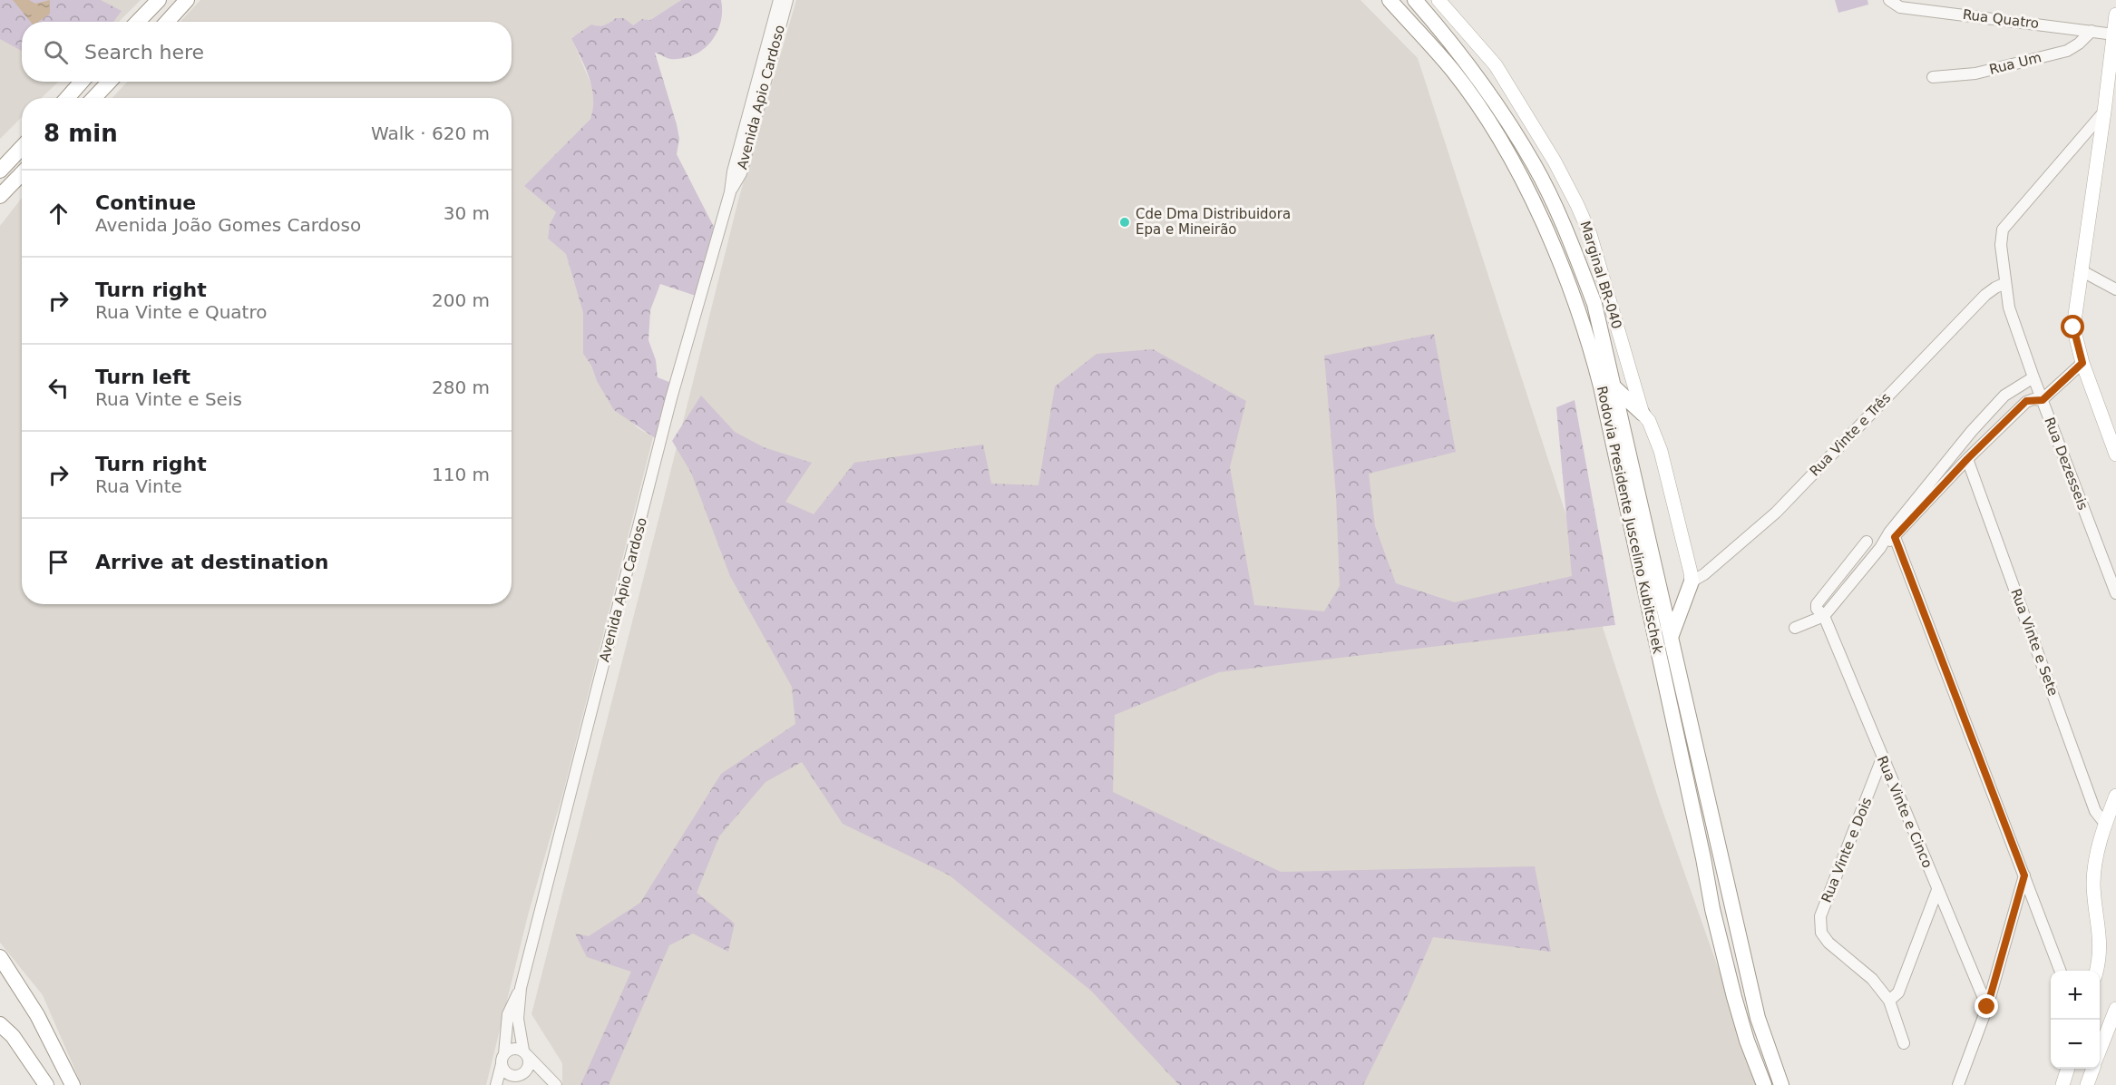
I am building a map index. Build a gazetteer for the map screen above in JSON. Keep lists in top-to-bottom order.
{
  "streets": {
    "highway": ["Rodovia Presidente Juscelino Kubitschek"],
    "main road": ["Marginal BR-040"],
    "street": [
      "Rua Quatro",
      "Rua Um",
      "Avenida Apio Cardoso",
      "Rua Vinte e Três",
      "Rua Dezesseis",
      "Rua Vinte e Sete",
      "Rua Vinte e Cinco",
      "Rua Vinte e Dois"
    ]
  },
  "crossings": [
    ["Rua Quatro", "Rua Um"],
    ["Marginal BR-040", "Rua Vinte e Três"],
    ["Rua Vinte e Três", "Rua Dezesseis"],
    ["Rua Vinte e Cinco", "Rua Vinte e Dois"]
  ],
  "places": ["Cde Dma Distribuidora Epa e Mineirão"],
  "page": {
    "search": "Search here",
    "heading": ["8 min", "Walk · 620 m"],
    "list": [
      ["Continue", "Avenida João Gomes Cardoso", "30 m"],
      ["Turn right", "Rua Vinte e Quatro", "200 m"],
      ["Turn left", "Rua Vinte e Seis", "280 m"],
      ["Turn right", "Rua Vinte", "110 m"],
      "Arrive at destination"
    ],
    "map_buttons": ["+", "−"]
  }
}
